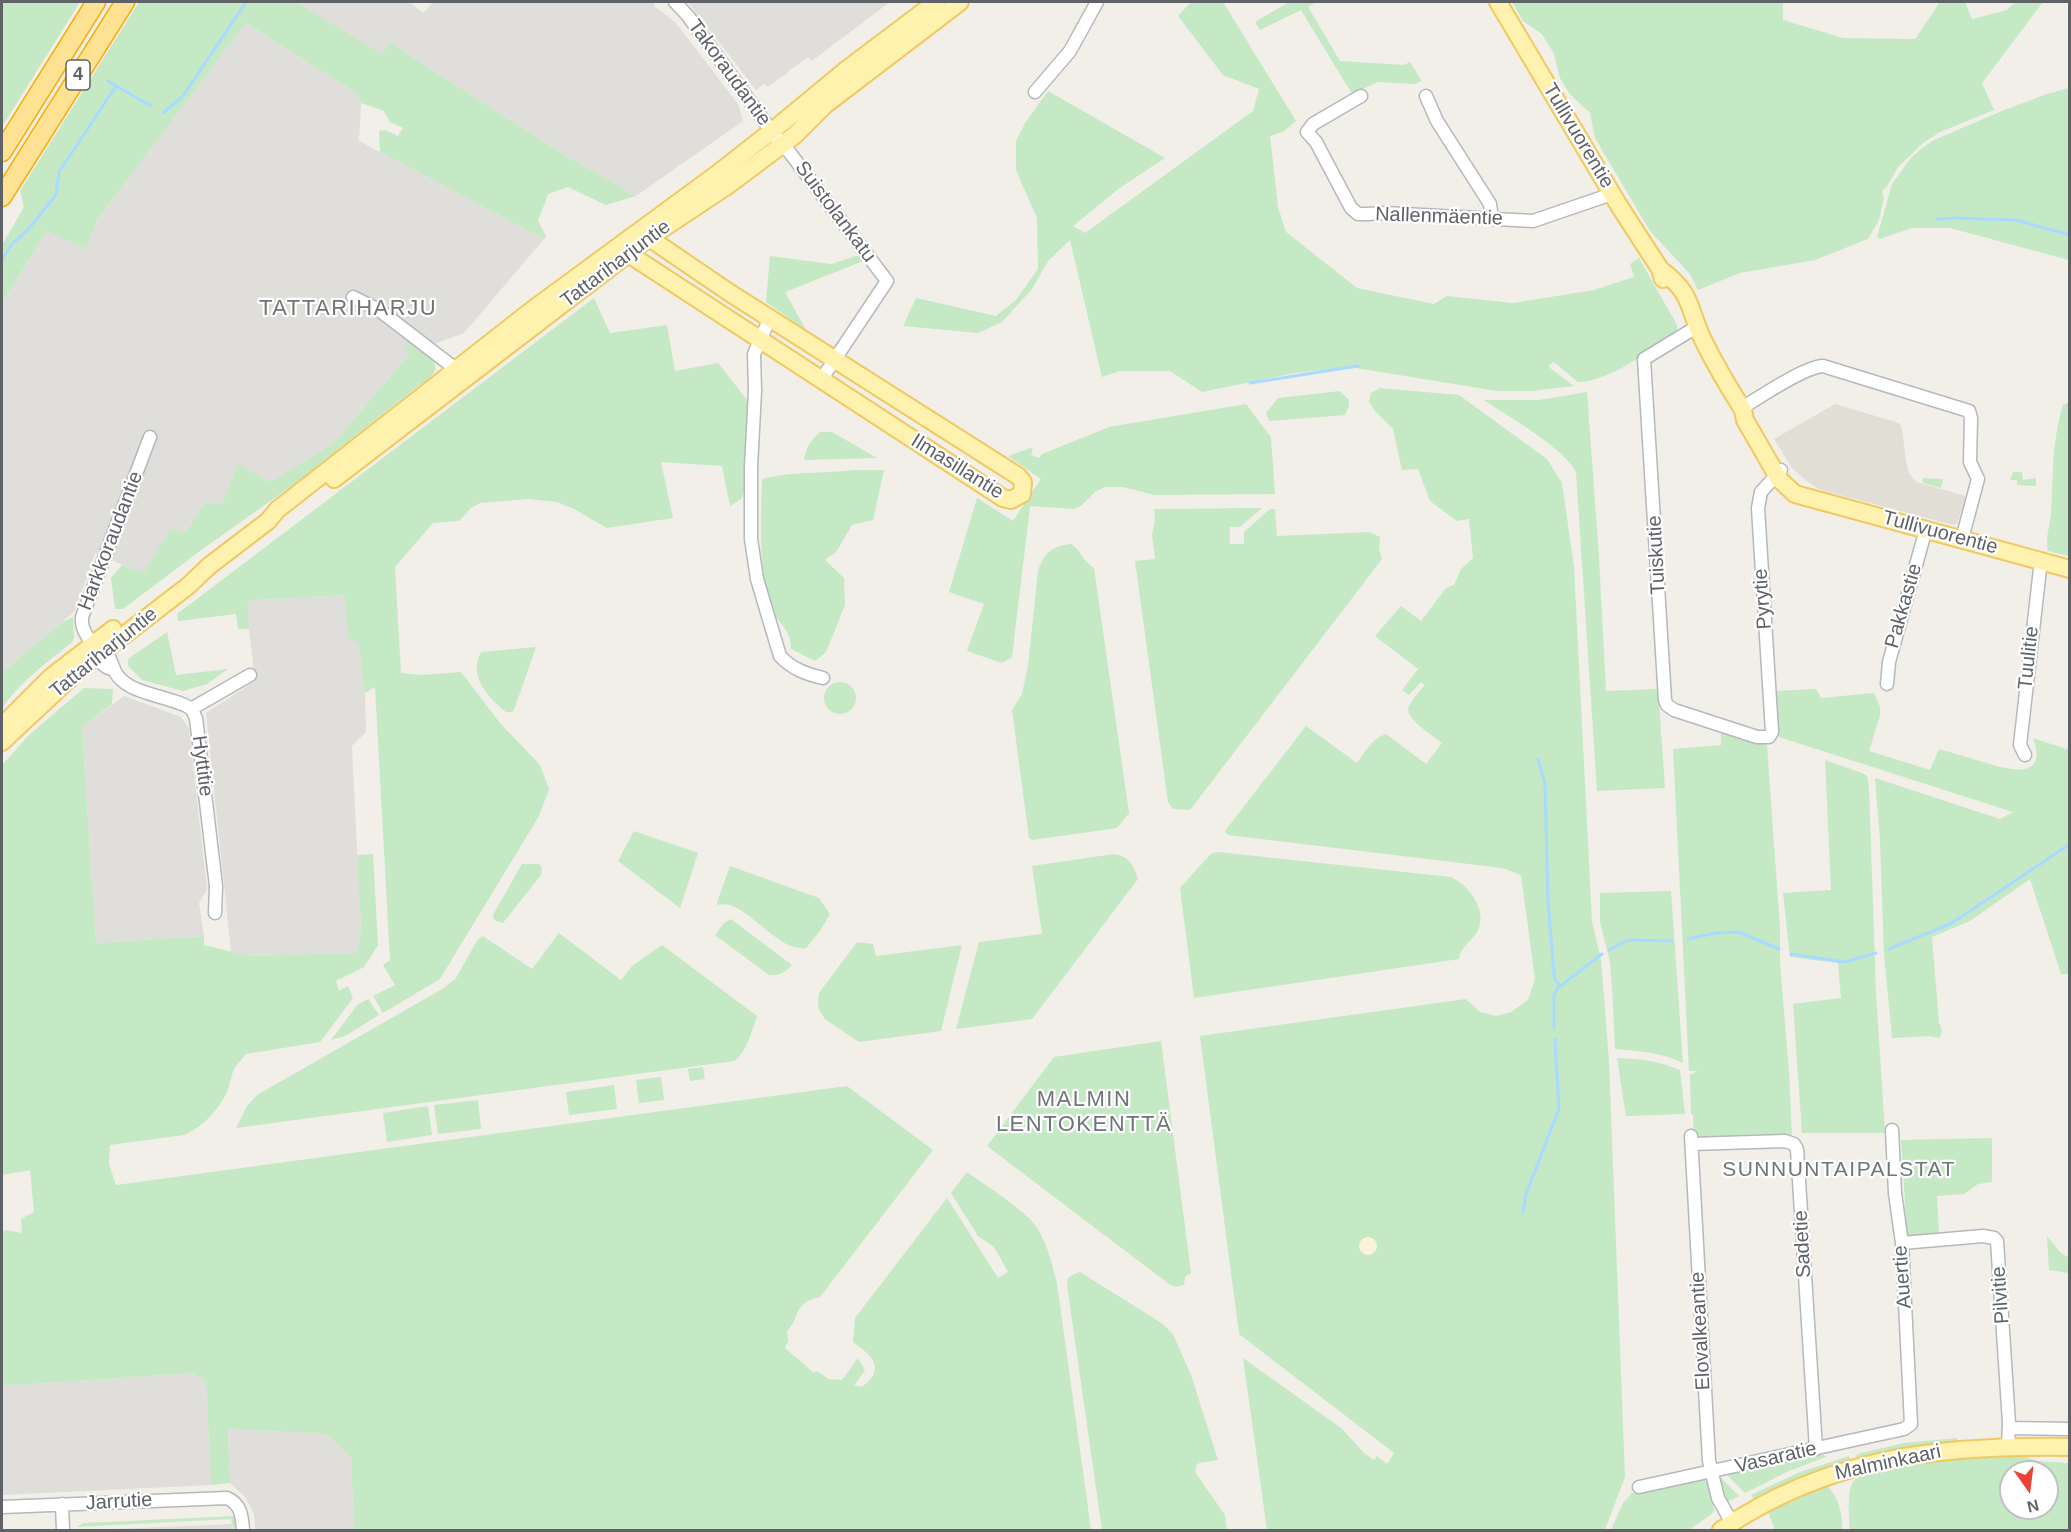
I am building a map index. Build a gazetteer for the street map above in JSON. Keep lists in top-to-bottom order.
{
  "streets": {
    "highway": ["4"],
    "main road": [
      "Tullivuorentie",
      "Tattariharjuntie",
      "Ilmasillantie",
      "Malminkaari"
    ],
    "street": [
      "Takoraudantie",
      "Suistolankatu",
      "Nallenmäentie",
      "Harkkoraudantie",
      "Tuiskutie",
      "Pyrytie",
      "Pakkastie",
      "Tuulitie",
      "Hyttitie",
      "Sadetie",
      "Auertie",
      "Pilvitie",
      "Elovalkeantie",
      "Vasaratie",
      "Jarrutie"
    ]
  },
  "crossings": [
    ["Takoraudantie", "Suistolankatu"],
    ["Takoraudantie", "Tattariharjuntie"],
    ["Tullivuorentie", "Nallenmäentie"],
    ["Tullivuorentie", "Tuiskutie"],
    ["Tullivuorentie", "Pyrytie"],
    ["Tullivuorentie", "Pakkastie"],
    ["Tullivuorentie", "Tuulitie"],
    ["Suistolankatu", "Tattariharjuntie"],
    ["Suistolankatu", "Ilmasillantie"],
    ["Tattariharjuntie", "Ilmasillantie"],
    ["Tattariharjuntie", "Harkkoraudantie"],
    ["Tattariharjuntie", "Hyttitie"],
    ["Harkkoraudantie", "Hyttitie"],
    ["Tuiskutie", "Pyrytie"],
    ["Sadetie", "Elovalkeantie"],
    ["Sadetie", "Vasaratie"],
    ["Auertie", "Pilvitie"],
    ["Auertie", "Vasaratie"],
    ["Pilvitie", "Malminkaari"],
    ["Elovalkeantie", "Vasaratie"],
    ["Elovalkeantie", "Malminkaari"]
  ],
  "districts": ["TATTARIHARJU", "MALMIN LENTOKENTTÄ", "SUNNUNTAIPALSTAT"],
  "north": "bottom"
}
